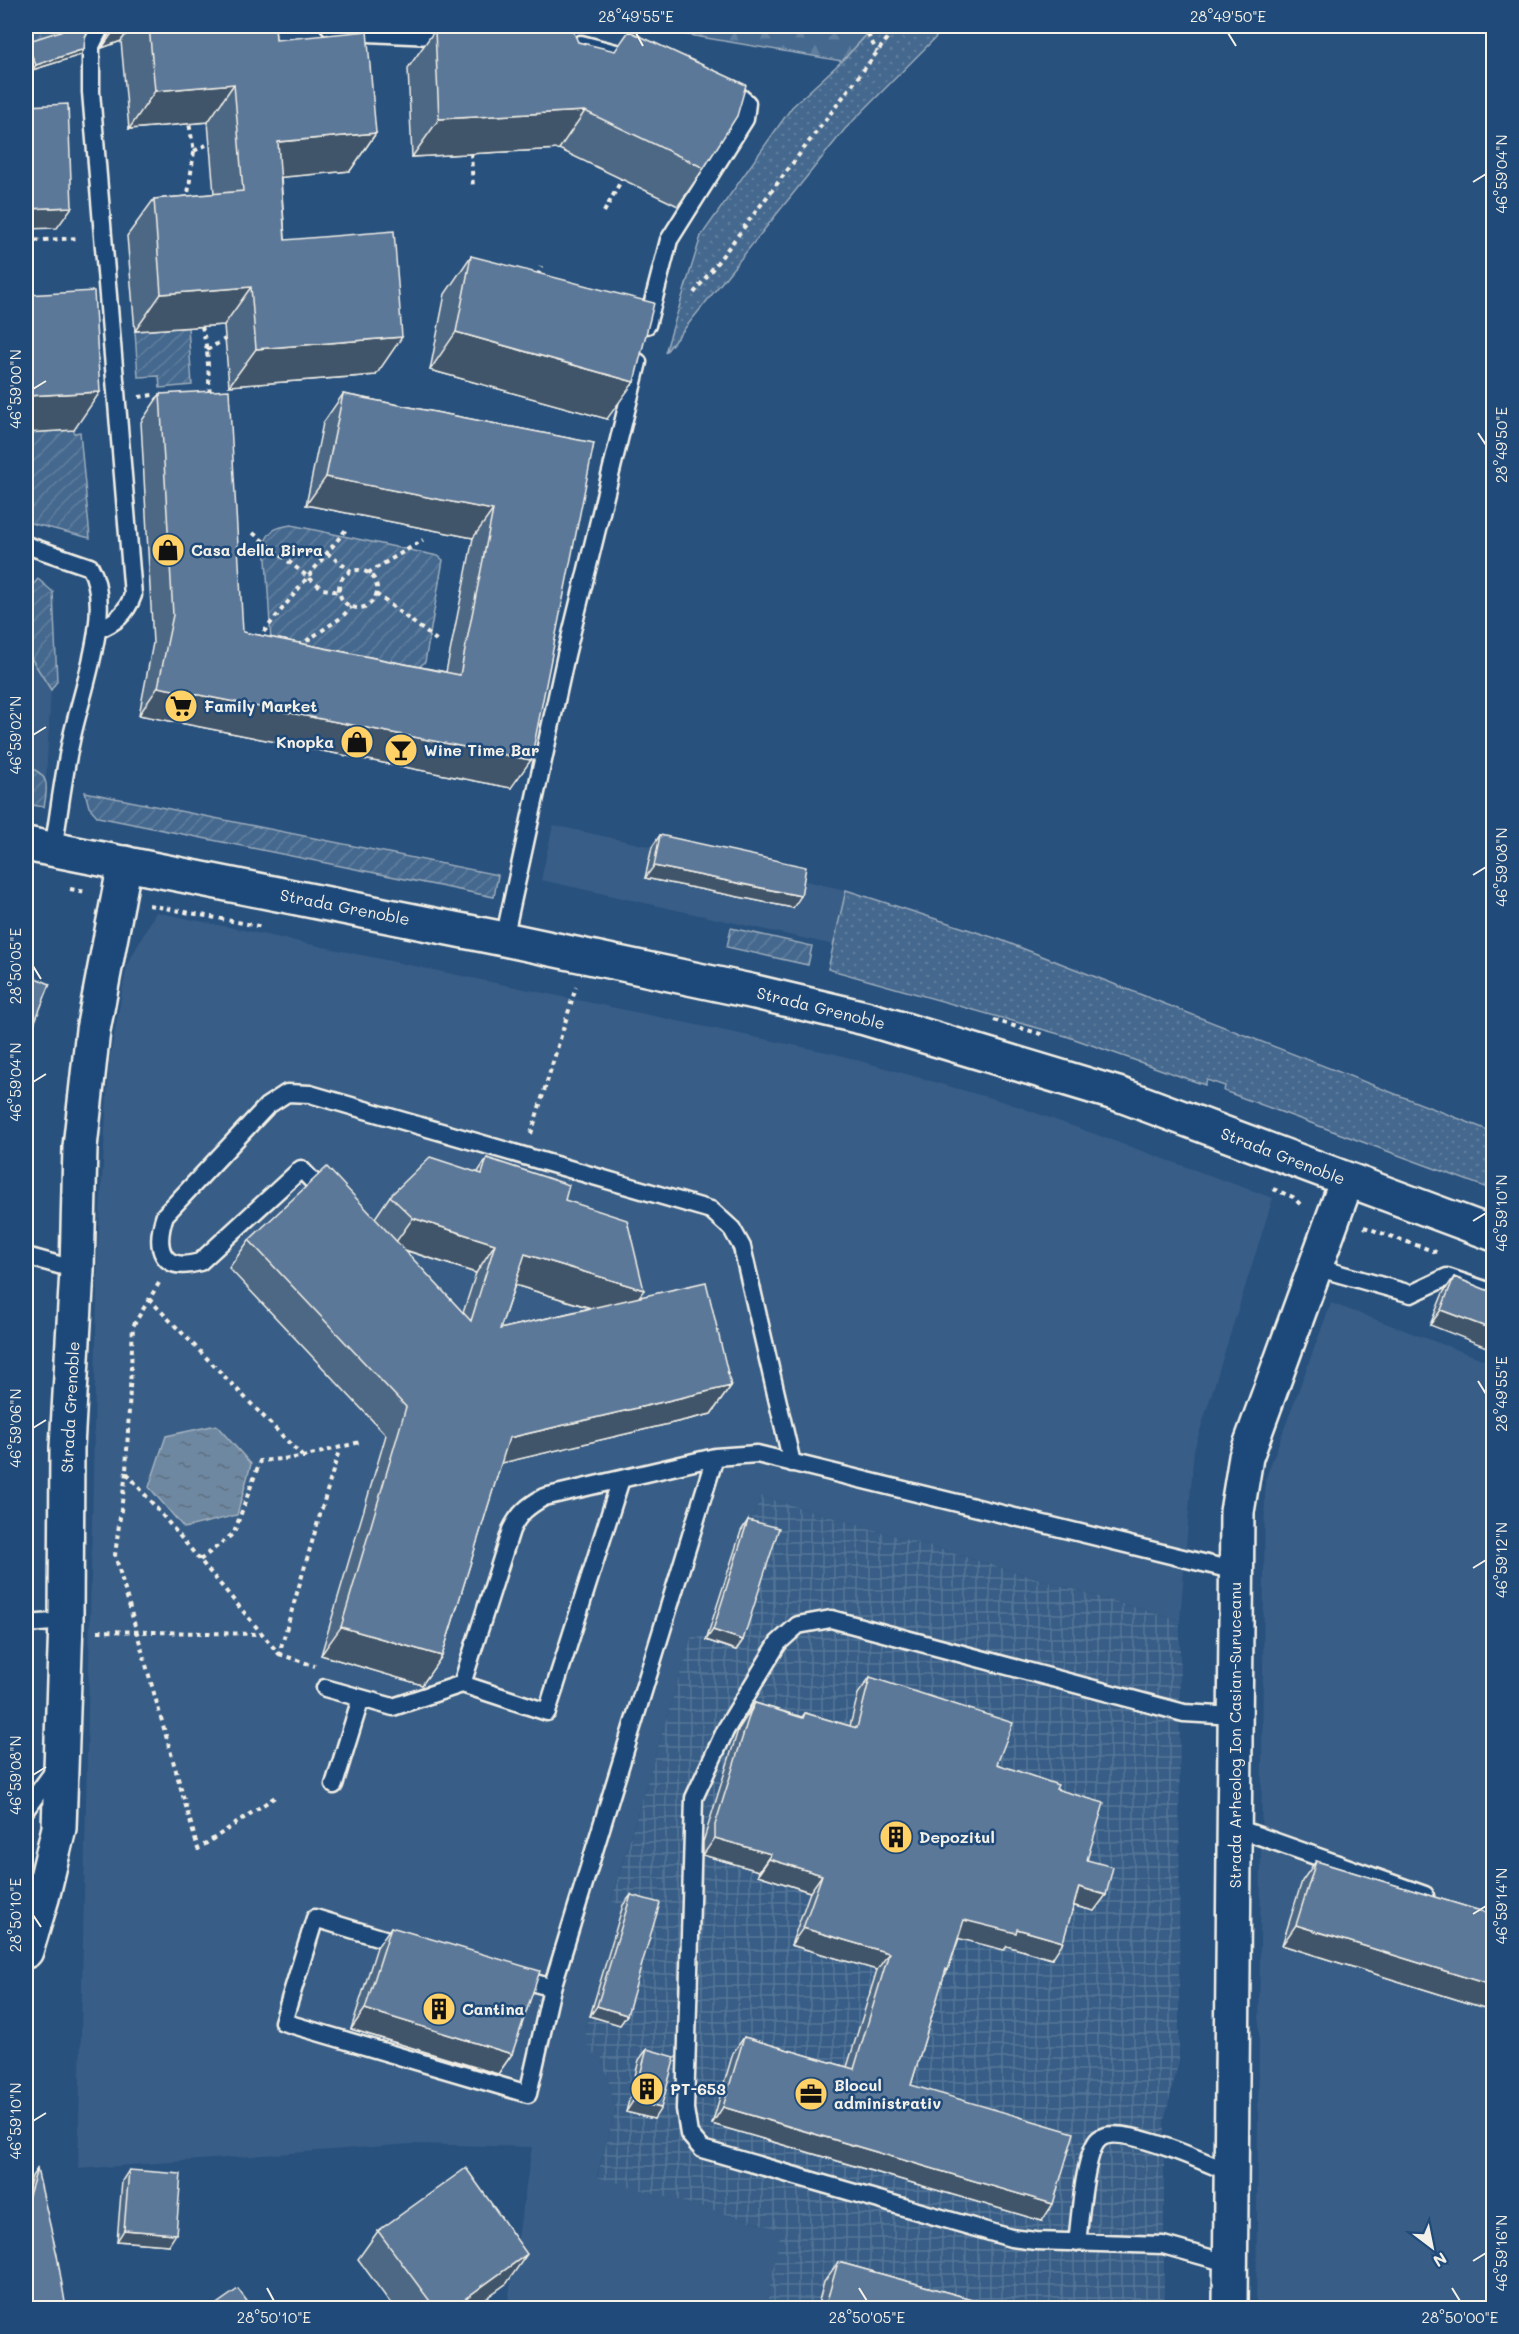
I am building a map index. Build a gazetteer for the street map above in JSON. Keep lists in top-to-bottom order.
{
  "streets": {
    "street": ["Strada Grenoble", "Strada Arheolog Ion Casian-Suruceanu"]
  },
  "crossings": [
    ["Strada Grenoble", "Strada Arheolog Ion Casian-Suruceanu"]
  ],
  "places": {
    "shop": ["Casa della Birra", "Knopka"],
    "supermarket": ["Family Market"],
    "bar": ["Wine Time Bar"],
    "building": ["Depozitul", "Cantina", "PT-653"],
    "office": ["Blocul administrativ"]
  },
  "north": "bottom right",
  "coordinates": [
    "28°49'55\"E",
    "28°49'50\"E",
    "46°59'04\"N",
    "46°59'00\"N",
    "46°59'02\"N",
    "46°59'08\"N",
    "28°50'05\"E",
    "46°59'10\"N",
    "46°59'06\"N",
    "46°59'12\"N",
    "46°59'14\"N",
    "28°50'10\"E",
    "46°59'16\"N",
    "28°50'00\"E"
  ]
}
